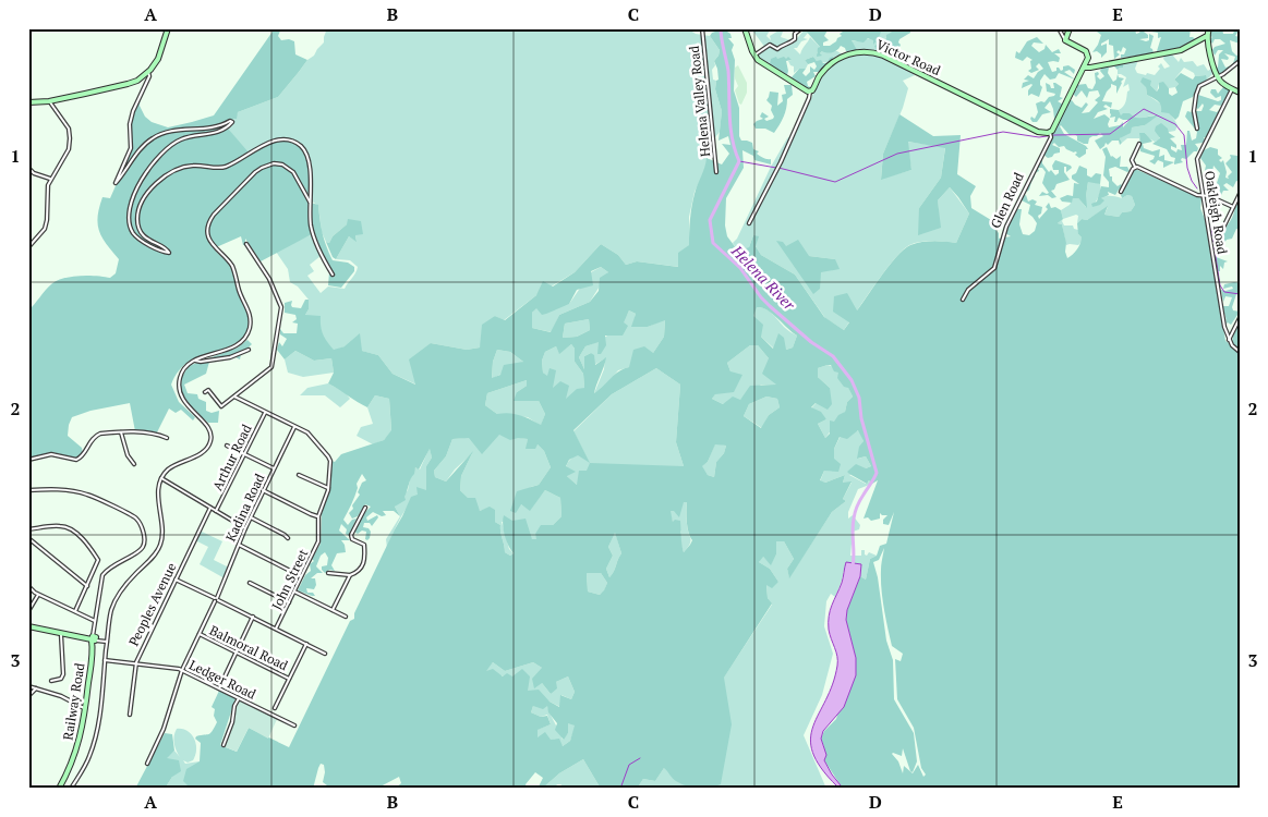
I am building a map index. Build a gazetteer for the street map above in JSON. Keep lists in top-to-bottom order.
{
  "streets": {
    "street": [
      "Victor Road",
      "Helena Valley Road",
      "Glen Road",
      "Oakleigh Road",
      "Arthur Road",
      "Kadina Road",
      "John Street",
      "Peoples Avenue",
      "Balmoral Road",
      "Ledger Road",
      "Railway Road"
    ]
  },
  "crossings": [
    ["Victor Road", "Glen Road"],
    ["Arthur Road", "John Street"],
    ["Kadina Road", "John Street"],
    ["Kadina Road", "Balmoral Road"],
    ["Kadina Road", "Ledger Road"],
    ["Peoples Avenue", "Ledger Road"]
  ],
  "water": ["Helena River"],
  "grid": {
    "columns": [
      "A",
      "B",
      "C",
      "D",
      "E"
    ],
    "rows": ["1", "2", "3"]
  }
}
